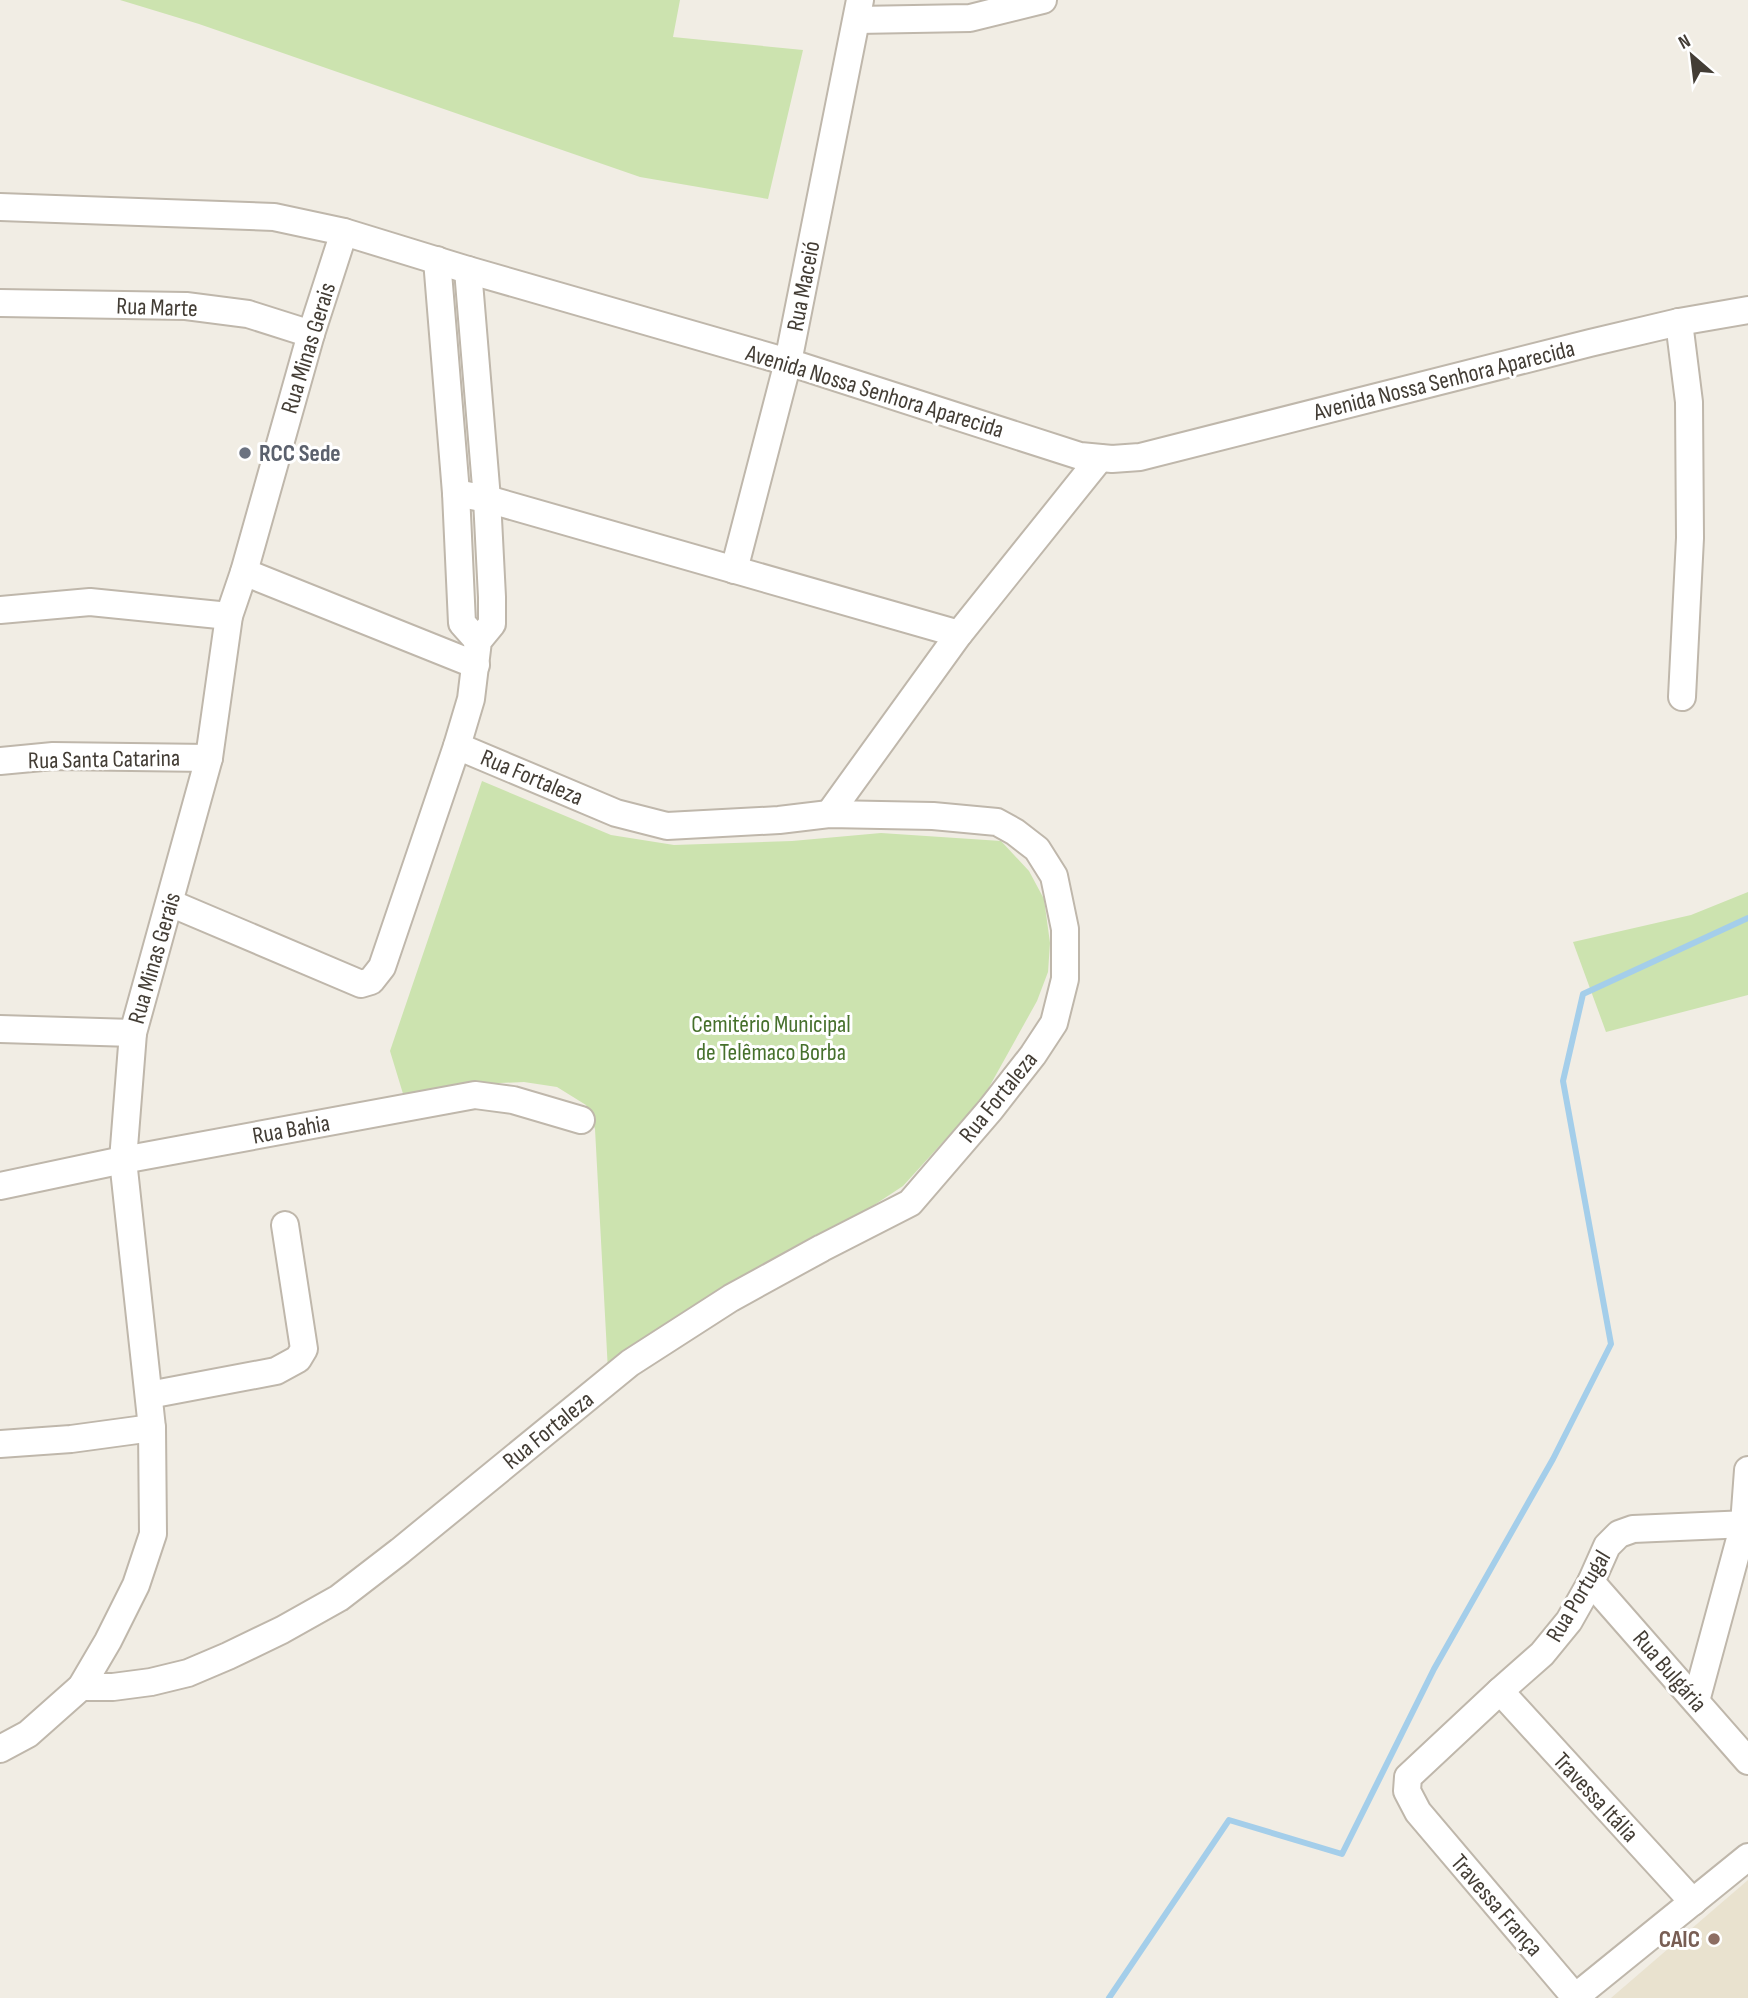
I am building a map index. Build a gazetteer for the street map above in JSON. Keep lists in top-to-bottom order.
{
  "streets": {
    "street": [
      "Rua Maceió",
      "Rua Marte",
      "Rua Minas Gerais",
      "Avenida Nossa Senhora Aparecida",
      "Rua Santa Catarina",
      "Rua Fortaleza",
      "Rua Bahia",
      "Rua Portugal",
      "Rua Bulgária",
      "Travessa Itália",
      "Travessa França"
    ]
  },
  "crossings": [
    ["Rua Maceió", "Avenida Nossa Senhora Aparecida"],
    ["Rua Marte", "Rua Minas Gerais"],
    ["Rua Minas Gerais", "Avenida Nossa Senhora Aparecida"],
    ["Rua Minas Gerais", "Rua Santa Catarina"],
    ["Rua Minas Gerais", "Rua Fortaleza"],
    ["Rua Minas Gerais", "Rua Bahia"],
    ["Rua Portugal", "Rua Bulgária"],
    ["Rua Portugal", "Travessa Itália"],
    ["Rua Portugal", "Travessa França"]
  ],
  "parks": ["Cemitério Municipal de Telêmaco Borba"],
  "places": ["RCC Sede", "CAIC"],
  "north": "top left"
}
